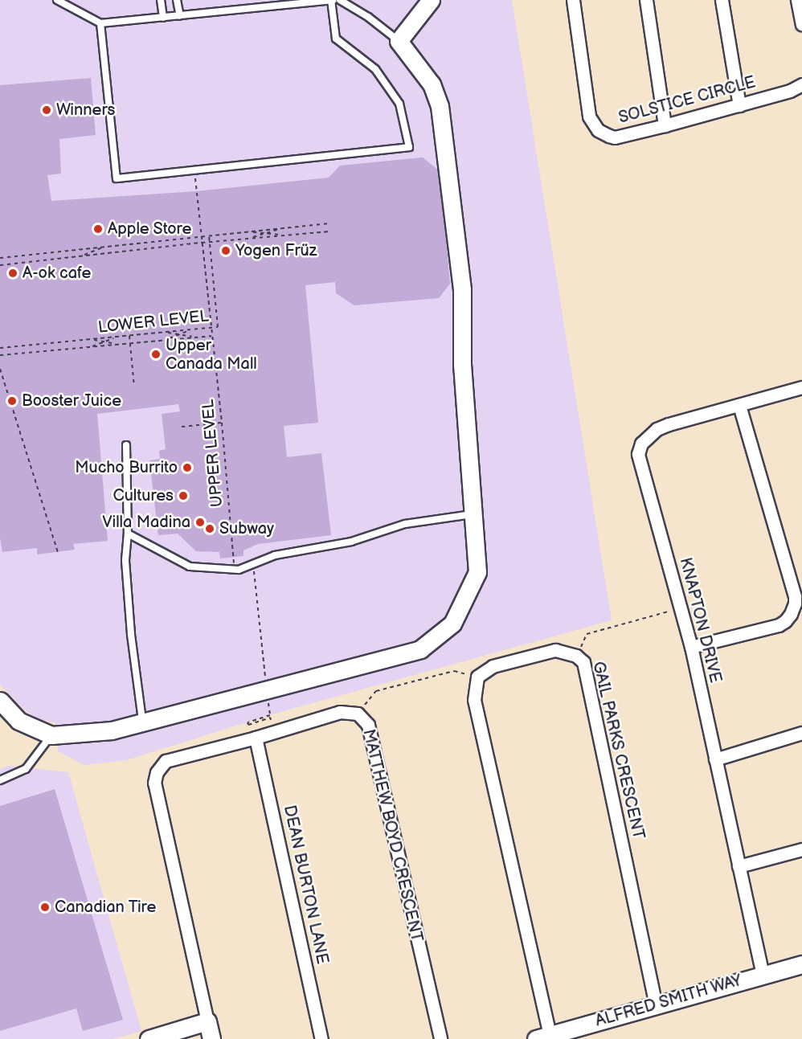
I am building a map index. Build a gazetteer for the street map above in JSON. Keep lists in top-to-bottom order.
{
  "streets": {
    "street": [
      "SOLSTICE CIRCLE",
      "KNAPTON DRIVE",
      "GAIL PARKS CRESCENT",
      "MATTHEW BOYD CRESCENT",
      "DEAN BURTON LANE",
      "ALFRED SMITH WAY"
    ],
    "path": ["LOWER LEVEL", "UPPER LEVEL"]
  },
  "crossings": [
    ["KNAPTON DRIVE", "ALFRED SMITH WAY"],
    ["GAIL PARKS CRESCENT", "ALFRED SMITH WAY"],
    ["MATTHEW BOYD CRESCENT", "DEAN BURTON LANE"]
  ],
  "places": [
    "Winners",
    "Apple Store",
    "Yogen Früz",
    "A-ok cafe",
    "Upper Canada Mall",
    "Booster Juice",
    "Mucho Burrito",
    "Cultures",
    "Villa Madina",
    "Subway",
    "Canadian Tire"
  ]
}
